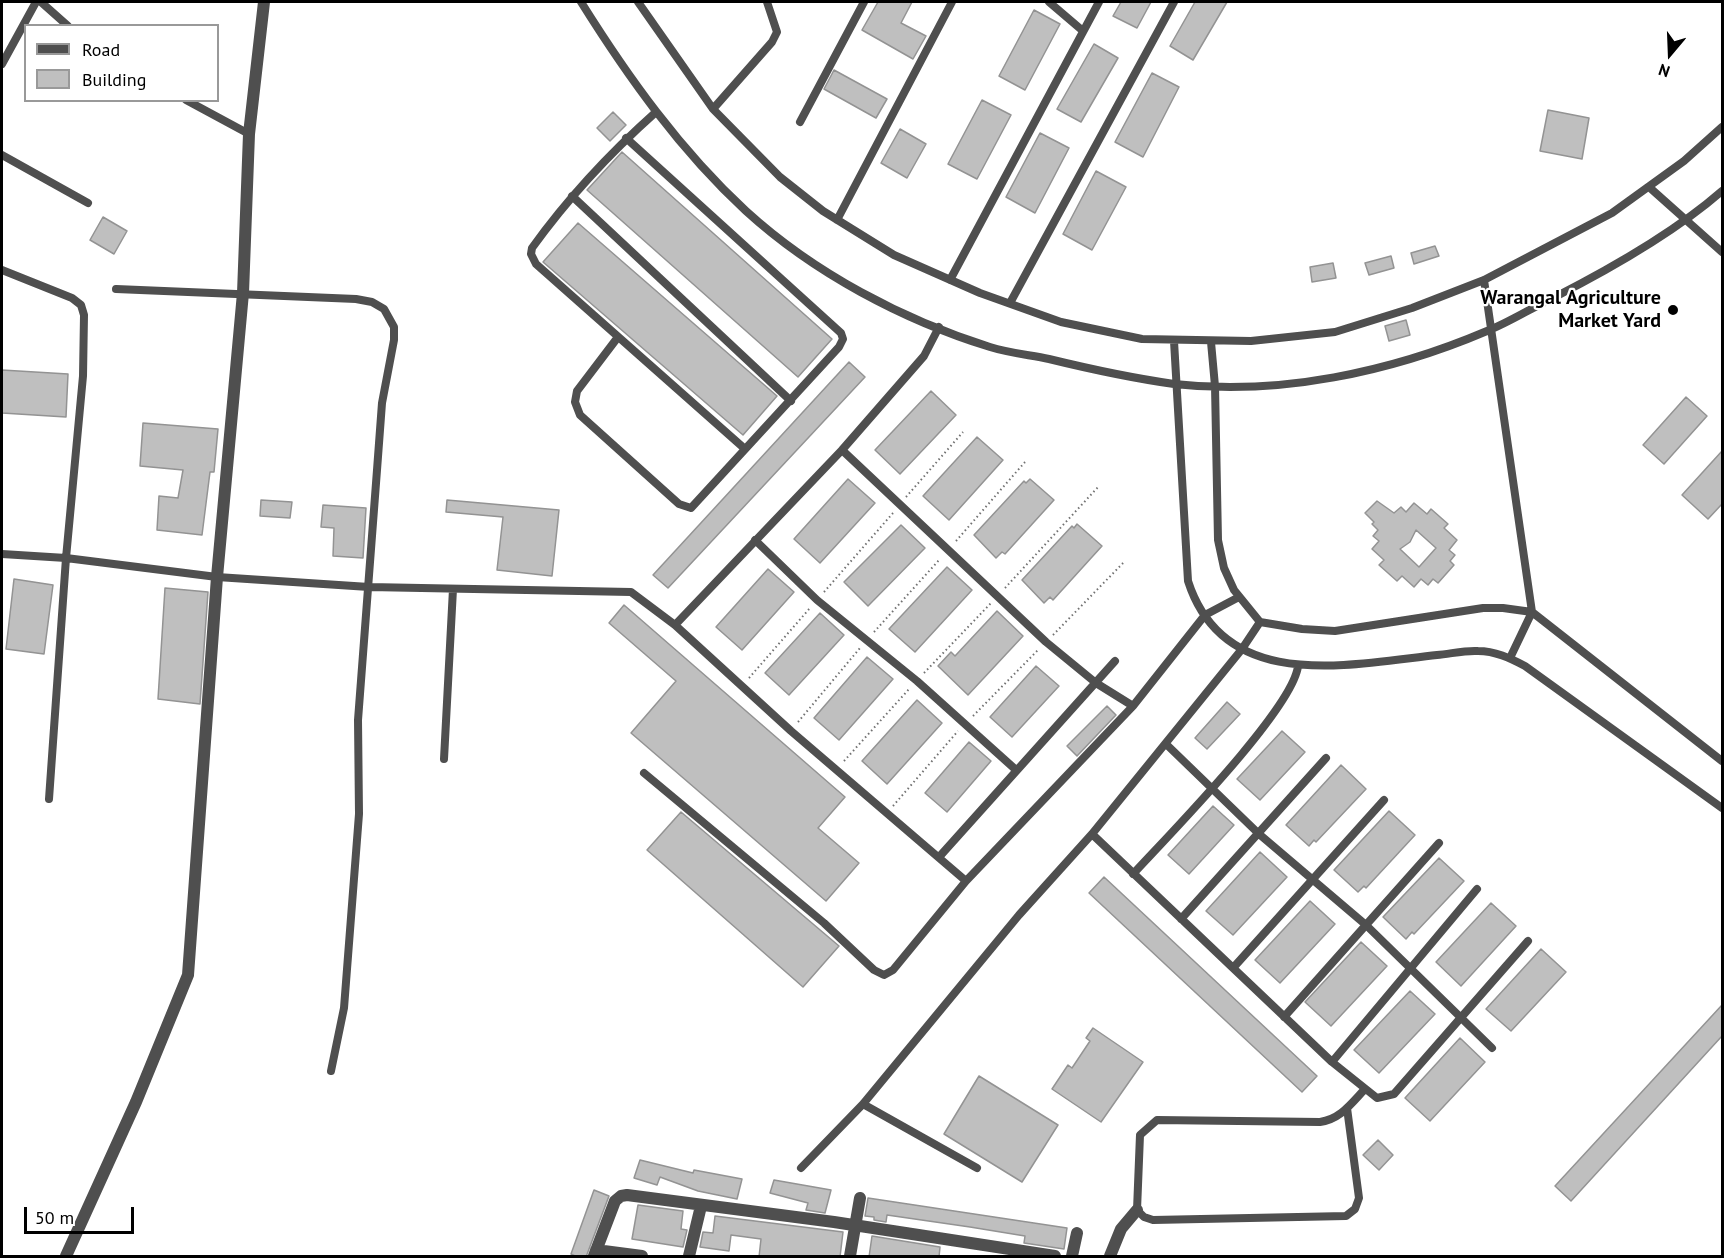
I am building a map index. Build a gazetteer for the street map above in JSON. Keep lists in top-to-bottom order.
{
  "places": ["Warangal Agriculture Market Yard"],
  "legend": ["Road", "Building"],
  "scale_bar": "50 m",
  "north": "bottom"
}
